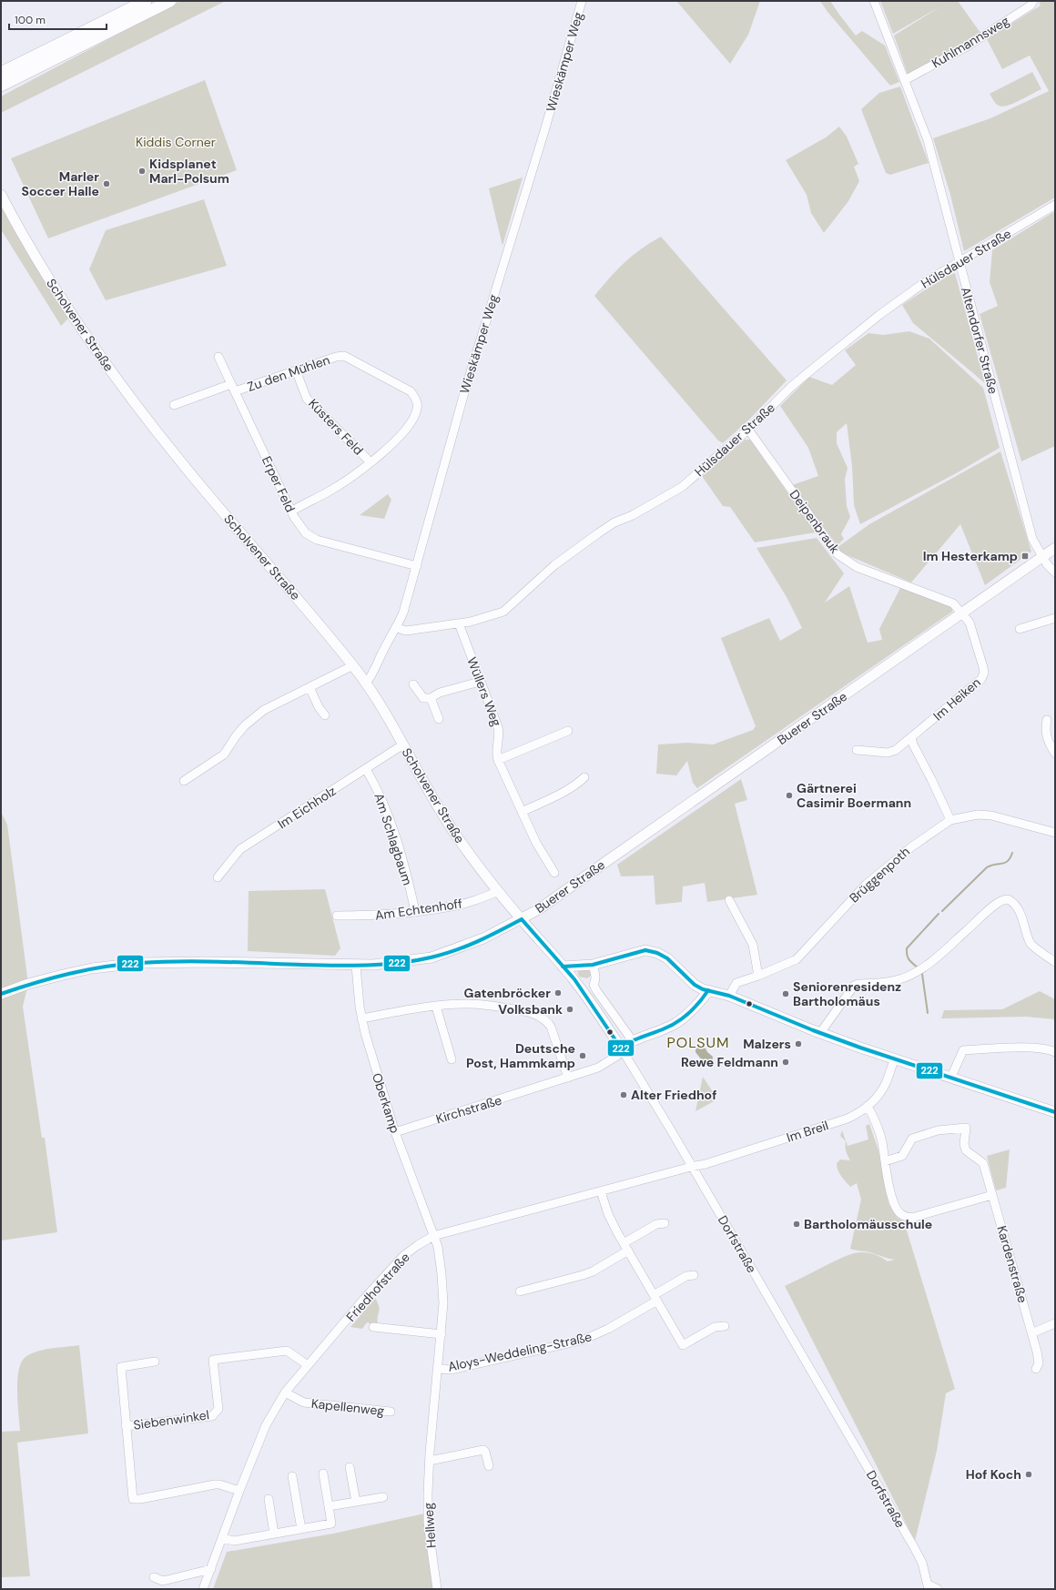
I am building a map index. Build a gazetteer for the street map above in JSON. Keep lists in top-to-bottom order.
{
  "streets": {
    "main road": [
      "Scholvener Straße",
      "Buerer Straße",
      "Kirchstraße",
      "Dorfstraße"
    ],
    "street": [
      "Kuhlmannsweg",
      "Wieskämper Weg",
      "Hülsdauer Straße",
      "Altendorfer Straße",
      "Zu den Mühlen",
      "Küsters Feld",
      "Erper Feld",
      "Deipenbrauk",
      "Wüllers Weg",
      "Im Heiken",
      "Im Eichholz",
      "Am Schlagbaum",
      "Brüggenpoth",
      "Am Echtenhoff",
      "Oberkamp",
      "Im Breil",
      "Kardenstraße",
      "Friedhofstraße",
      "Aloys-Weddeling-Straße",
      "Kapellenweg",
      "Siebenwinkel",
      "Hellweg"
    ]
  },
  "crossings": [
    ["Kuhlmannsweg", "Altendorfer Straße"],
    ["Wieskämper Weg", "Hülsdauer Straße"],
    ["Wieskämper Weg", "Scholvener Straße"],
    ["Wieskämper Weg", "Erper Feld"],
    ["Hülsdauer Straße", "Altendorfer Straße"],
    ["Hülsdauer Straße", "Deipenbrauk"],
    ["Hülsdauer Straße", "Wüllers Weg"],
    ["Scholvener Straße", "Buerer Straße"],
    ["Scholvener Straße", "Im Eichholz"],
    ["Scholvener Straße", "Am Echtenhoff"],
    ["Scholvener Straße", "Dorfstraße"],
    ["Altendorfer Straße", "Buerer Straße"],
    ["Zu den Mühlen", "Küsters Feld"],
    ["Zu den Mühlen", "Erper Feld"],
    ["Deipenbrauk", "Im Heiken"],
    ["Deipenbrauk", "Buerer Straße"],
    ["Im Heiken", "Buerer Straße"],
    ["Buerer Straße", "Oberkamp"],
    ["Buerer Straße", "Dorfstraße"],
    ["Im Eichholz", "Am Schlagbaum"],
    ["Am Schlagbaum", "Am Echtenhoff"],
    ["Oberkamp", "Kirchstraße"],
    ["Oberkamp", "Friedhofstraße"],
    ["Oberkamp", "Hellweg"],
    ["Kirchstraße", "Dorfstraße"],
    ["Im Breil", "Dorfstraße"],
    ["Im Breil", "Friedhofstraße"],
    ["Dorfstraße", "Friedhofstraße"],
    ["Friedhofstraße", "Kapellenweg"],
    ["Friedhofstraße", "Siebenwinkel"],
    ["Friedhofstraße", "Hellweg"],
    ["Aloys-Weddeling-Straße", "Hellweg"]
  ],
  "districts": ["POLSUM"],
  "parks": ["Kiddis Corner"],
  "places": {
    "other": [
      "Kidsplanet Marl-Polsum",
      "Marler Soccer Halle",
      "Gärtnerei Casimir Boermann",
      "Gatenbröcker",
      "Seniorenresidenz Bartholomäus",
      "Volksbank",
      "Malzers",
      "Deutsche Post, Hammkamp",
      "Rewe Feldmann",
      "Alter Friedhof",
      "Bartholomäusschule",
      "Hof Koch"
    ],
    "transit": ["Im Hesterkamp"]
  },
  "lines": ["transit line 222"],
  "scale_bar": "100 m"
}
